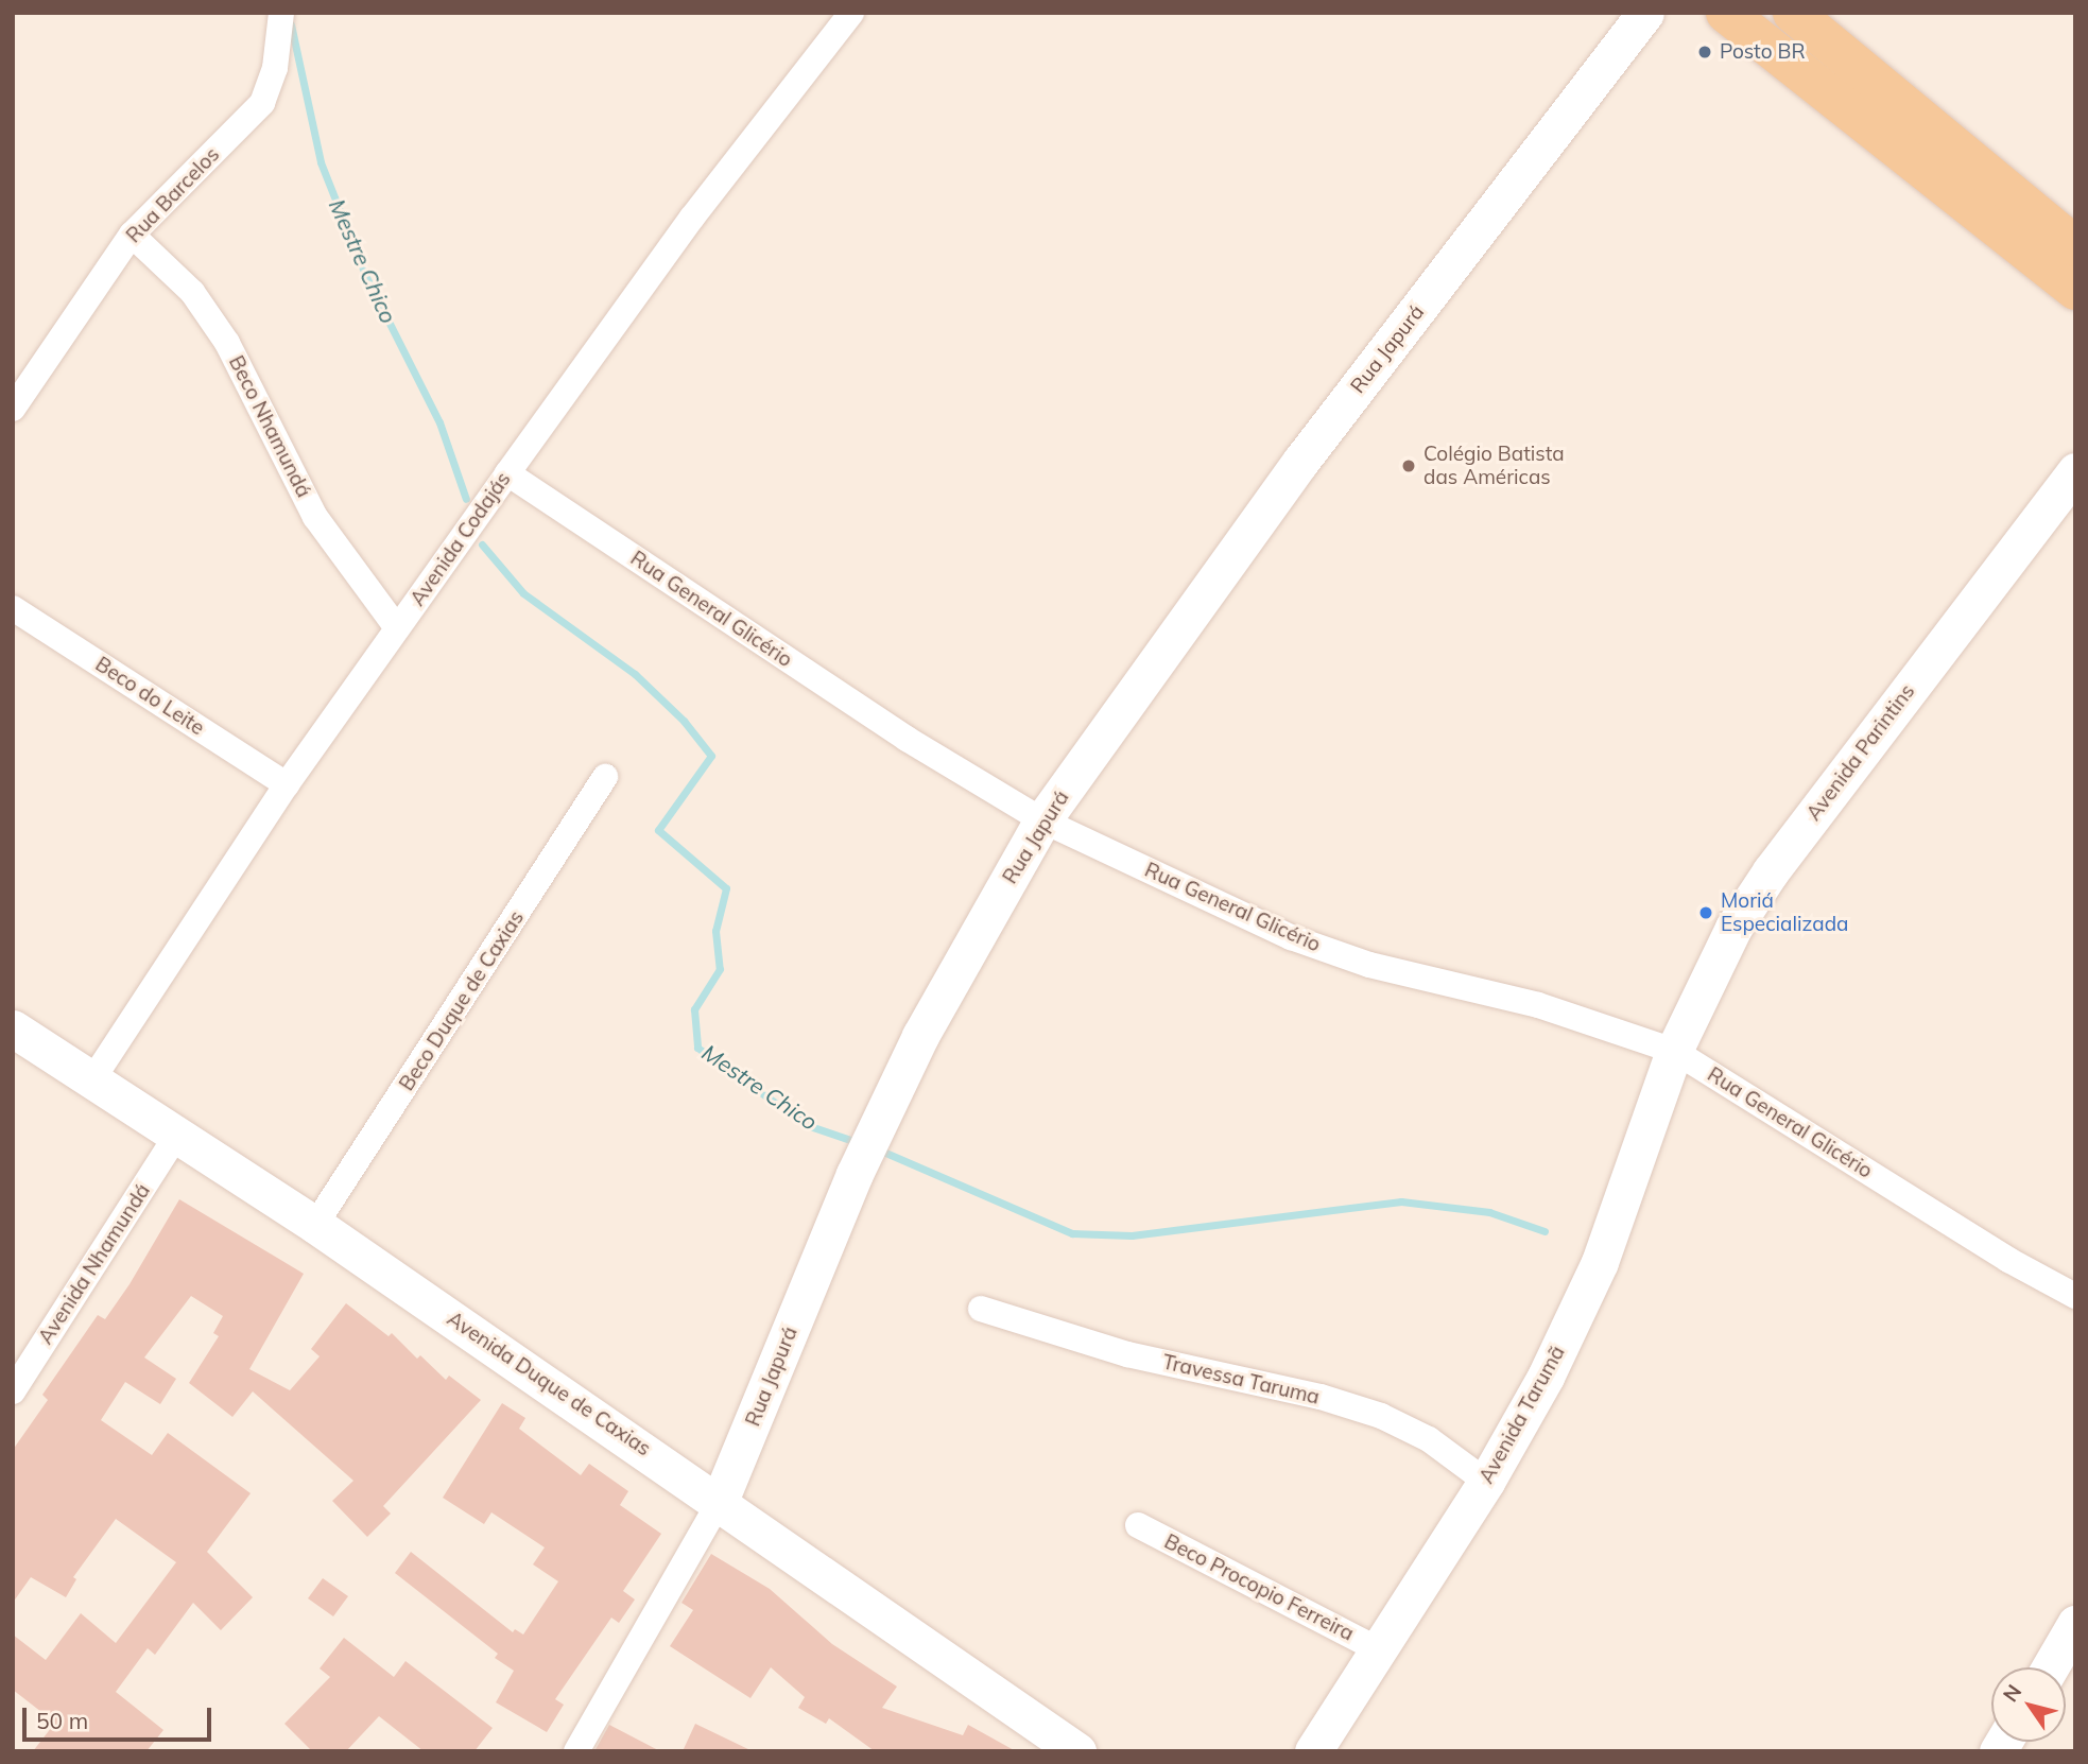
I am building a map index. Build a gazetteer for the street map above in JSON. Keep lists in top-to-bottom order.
{
  "streets": {
    "street": [
      "Rua Barcelos",
      "Rua Japurá",
      "Beco Nhamundá",
      "Avenida Codajás",
      "Rua General Glicério",
      "Beco do Leite",
      "Avenida Parintins",
      "Beco Duque de Caxias",
      "Avenida Nhamundá",
      "Travessa Taruma",
      "Avenida Duque de Caxias",
      "Avenida Tarumã",
      "Beco Procopio Ferreira"
    ]
  },
  "crossings": [
    ["Rua Barcelos", "Beco Nhamundá"],
    ["Rua Japurá", "Rua General Glicério"],
    ["Rua Japurá", "Avenida Duque de Caxias"],
    ["Beco Nhamundá", "Avenida Codajás"],
    ["Avenida Codajás", "Rua General Glicério"],
    ["Avenida Codajás", "Beco do Leite"],
    ["Avenida Codajás", "Avenida Duque de Caxias"],
    ["Rua General Glicério", "Avenida Parintins"],
    ["Rua General Glicério", "Avenida Tarumã"],
    ["Avenida Parintins", "Avenida Tarumã"],
    ["Beco Duque de Caxias", "Avenida Duque de Caxias"],
    ["Avenida Nhamundá", "Avenida Duque de Caxias"],
    ["Travessa Taruma", "Avenida Tarumã"],
    ["Avenida Tarumã", "Beco Procopio Ferreira"]
  ],
  "water": ["Mestre Chico"],
  "places": ["Posto BR", "Colégio Batista das Américas", "Moriá Especializada"],
  "scale_bar": "50 m",
  "north": "top left"
}
